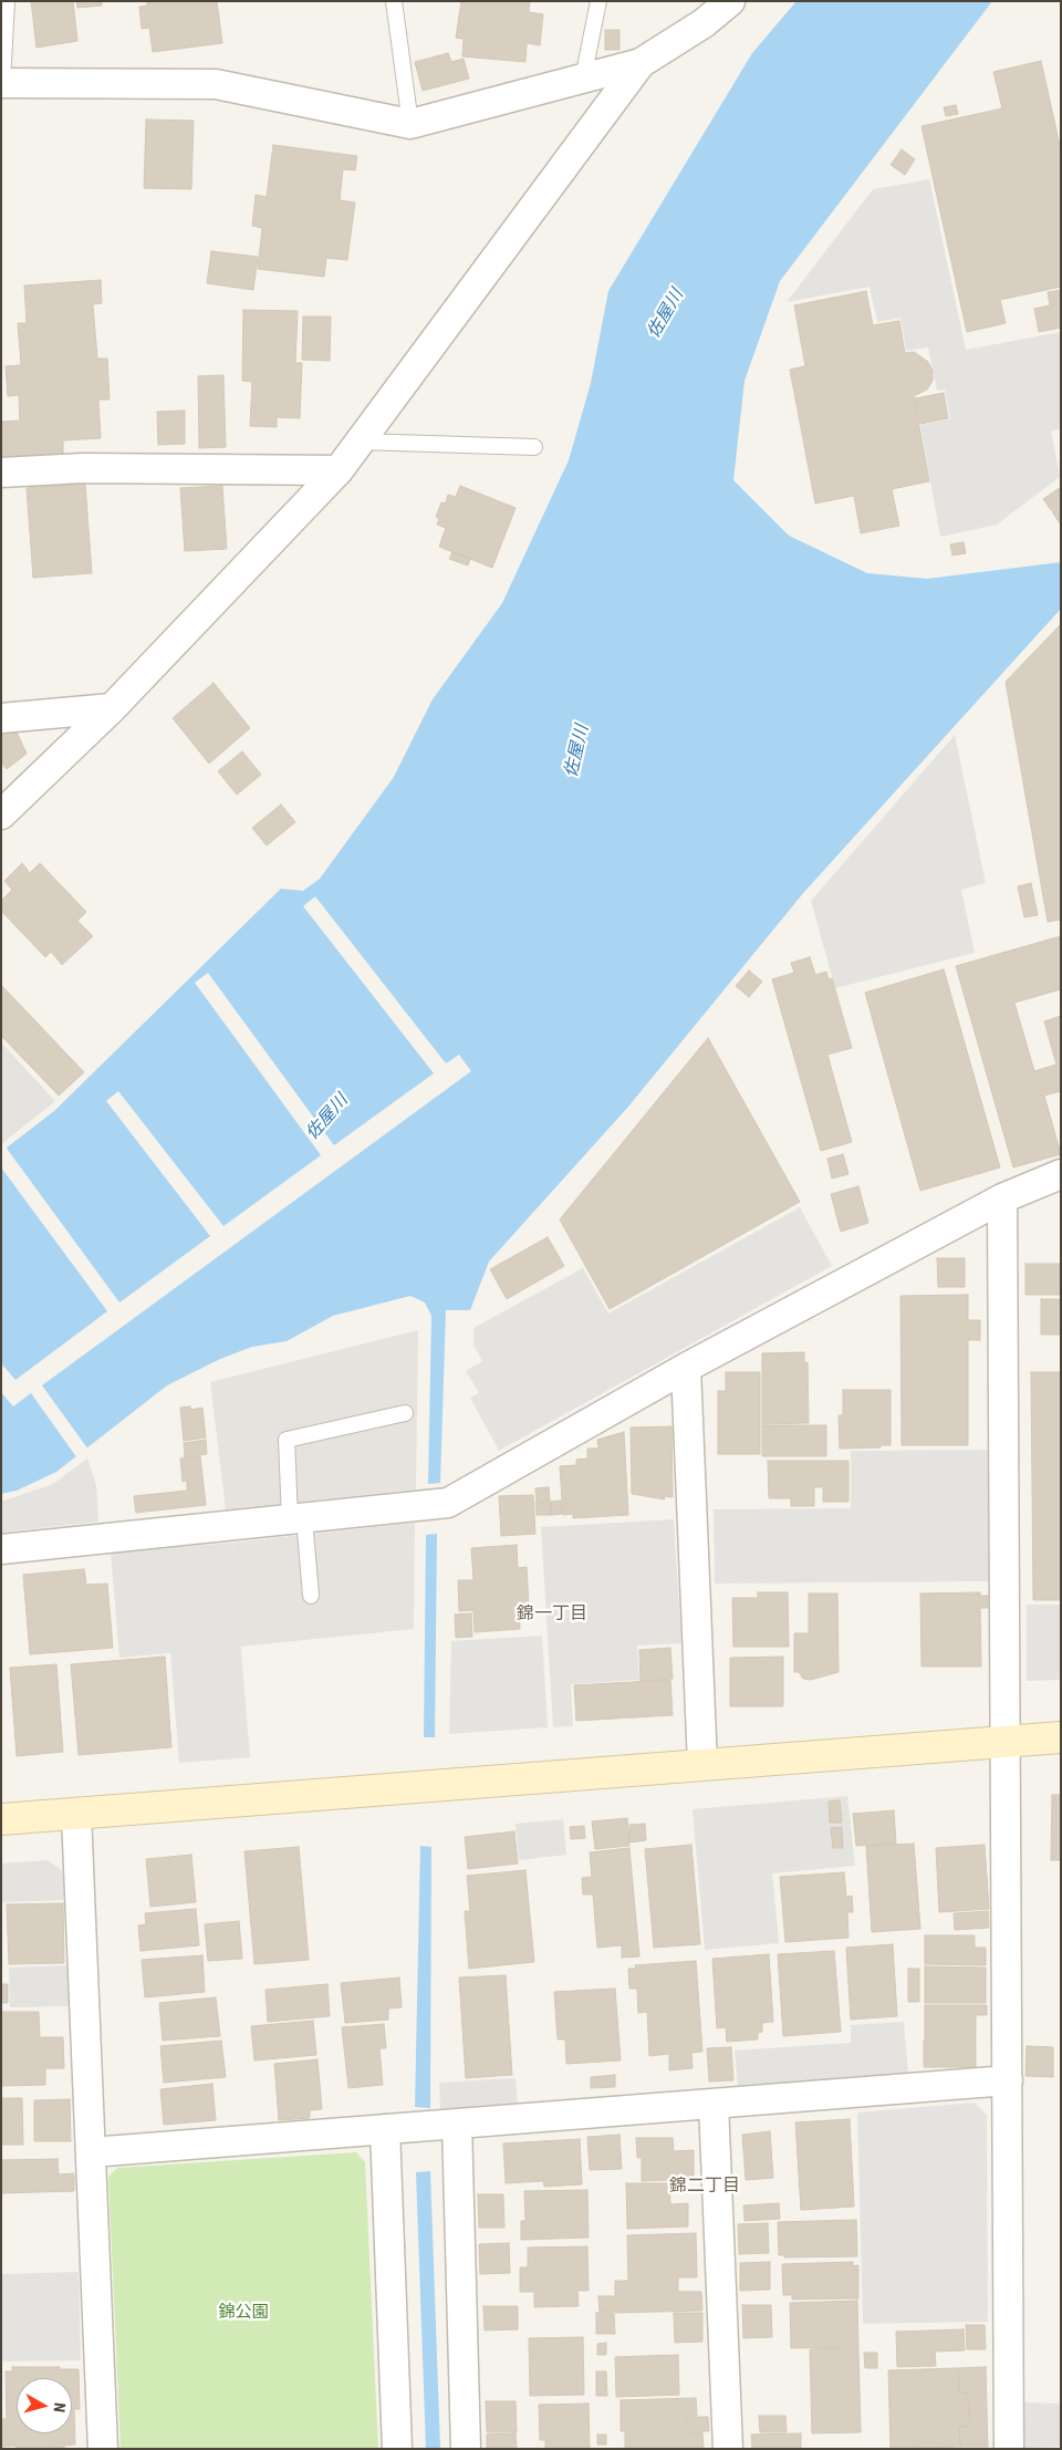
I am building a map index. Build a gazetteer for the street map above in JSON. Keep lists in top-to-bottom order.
{
  "districts": ["錦一丁目", "錦二丁目"],
  "water": ["佐屋川"],
  "parks": ["錦公園"],
  "north": "right"
}
